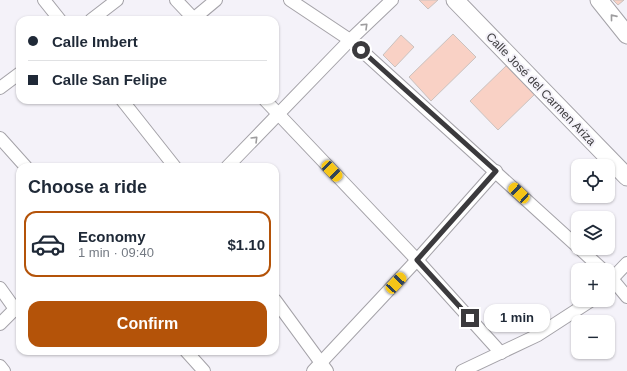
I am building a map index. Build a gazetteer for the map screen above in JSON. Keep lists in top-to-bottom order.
{
  "streets": {
    "street": ["Calle José del Carmen Ariza"]
  },
  "page": {
    "banner": ["Calle Imbert", "Calle San Felipe"],
    "map_buttons": ["+", "−"],
    "heading": "Choose a ride",
    "list": [
      {
        "name": "Economy",
        "note": "1 min · 09:40",
        "value": "$1.10"
      }
    ],
    "buttons": "Confirm",
    "bubble": "1 min"
  }
}
